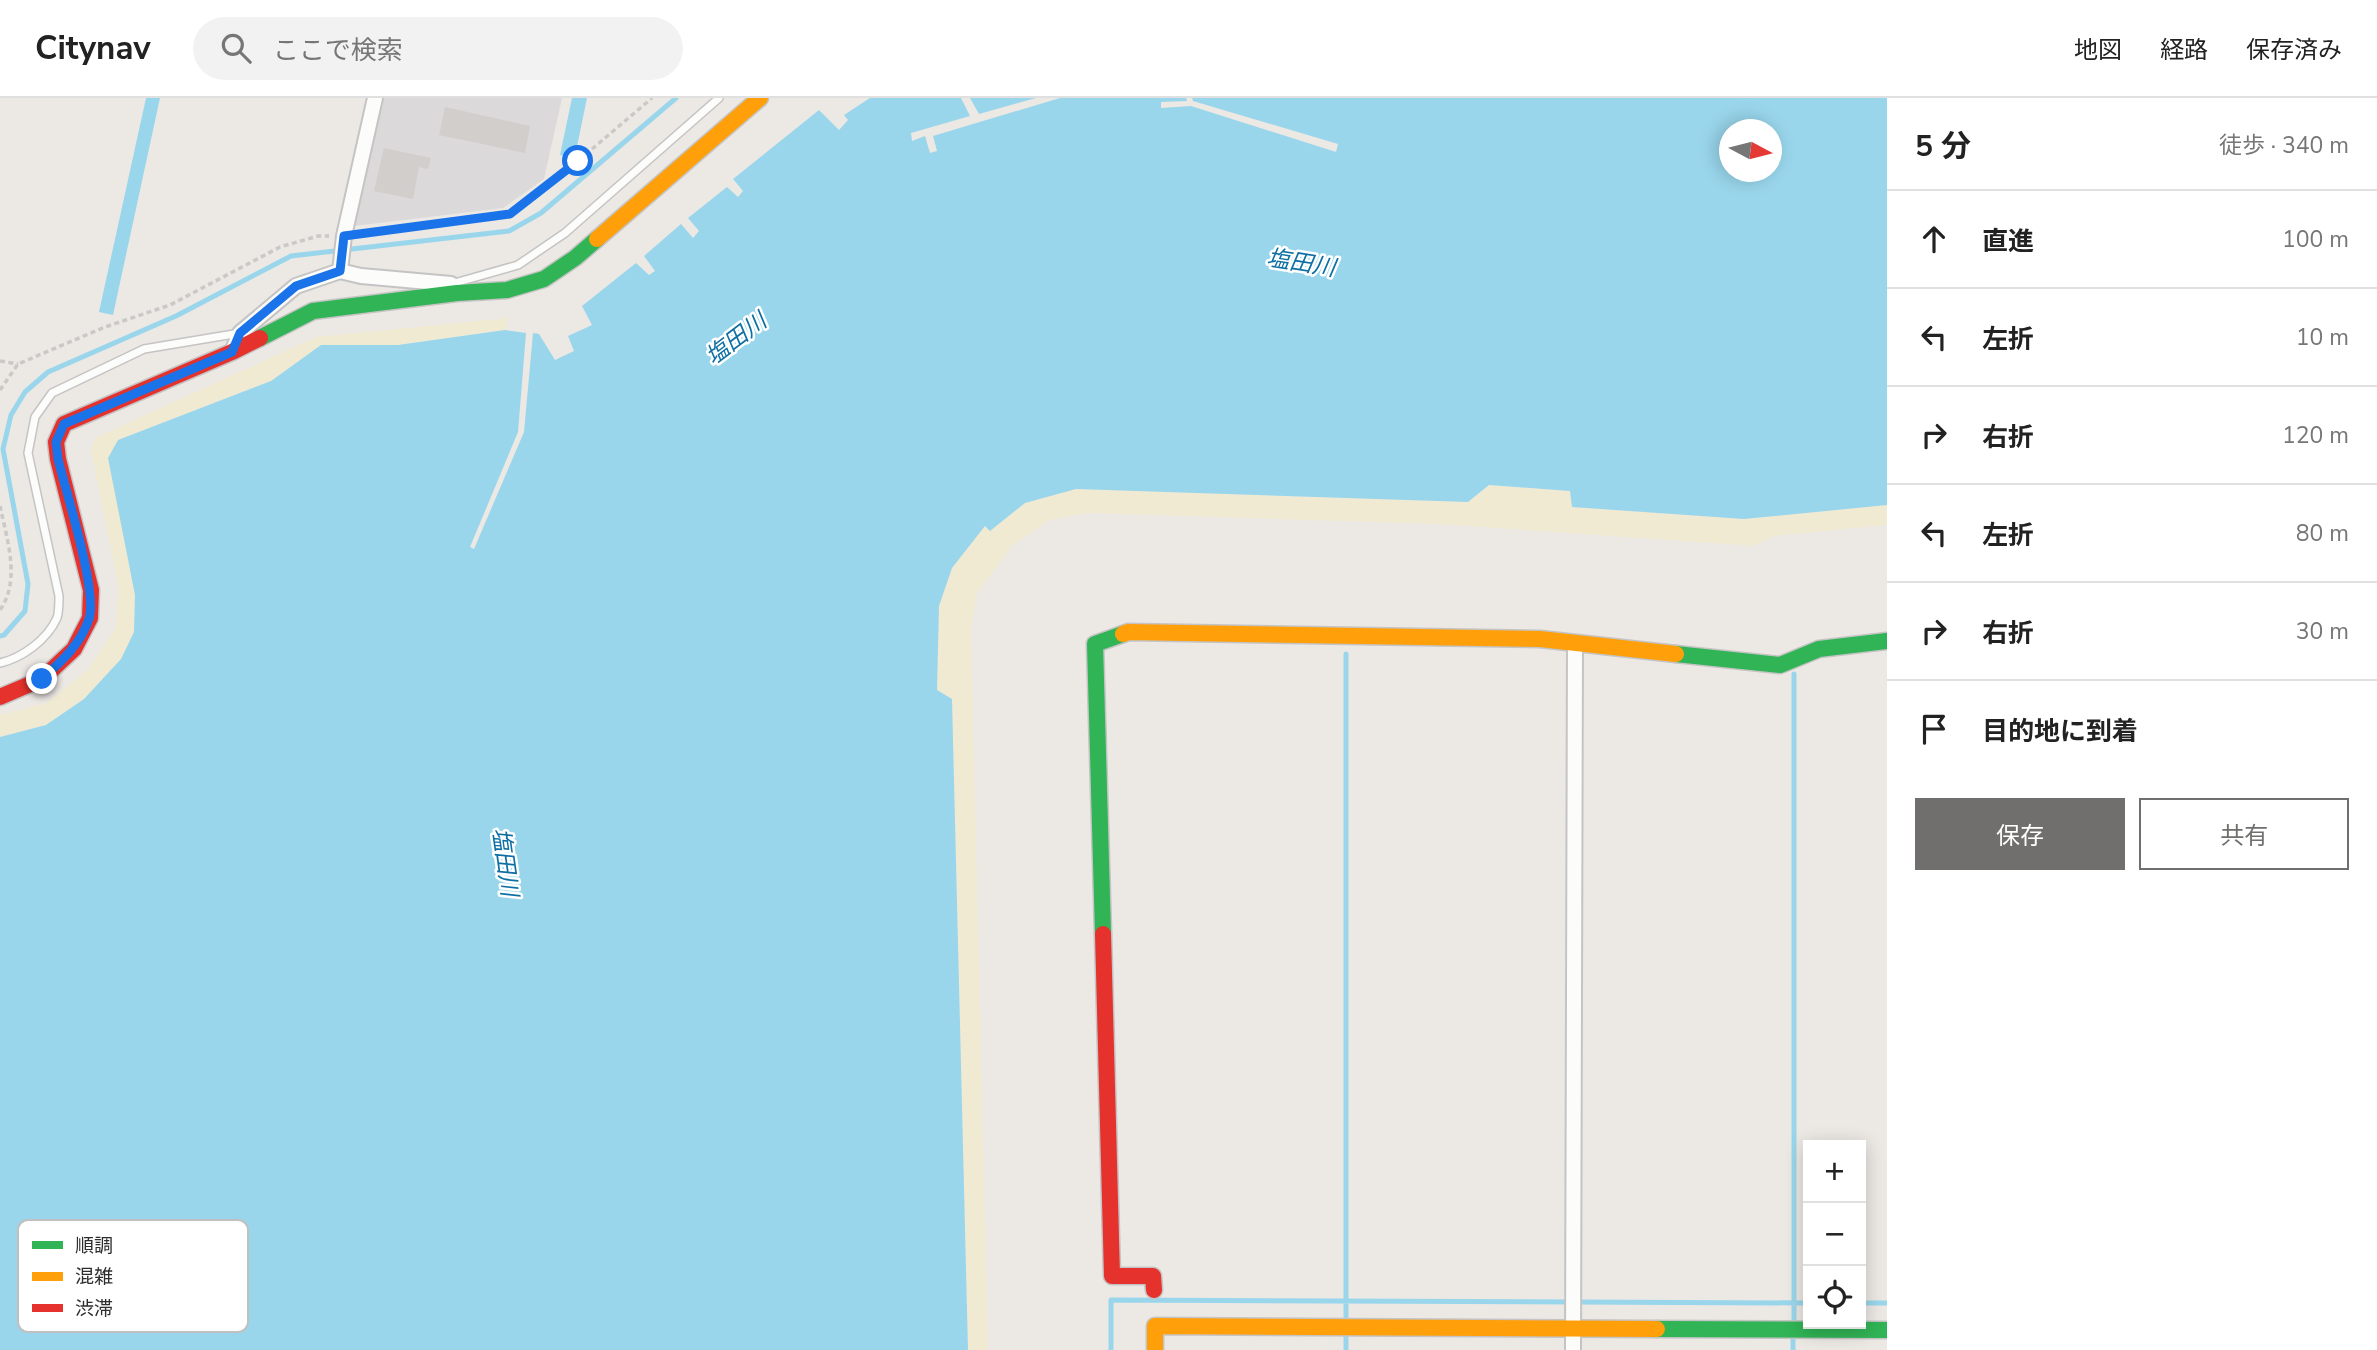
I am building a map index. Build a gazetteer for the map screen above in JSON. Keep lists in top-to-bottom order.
{
  "water": ["塩田川"],
  "legend": ["順調", "混雑", "渋滞"],
  "north": "right",
  "page": {
    "header": "Citynav",
    "search": "ここで検索",
    "nav": ["地図", "経路", "保存済み"],
    "heading": ["5 分", "徒歩 · 340 m"],
    "list": [
      ["直進", "100 m"],
      ["左折", "10 m"],
      ["右折", "120 m"],
      ["左折", "80 m"],
      ["右折", "30 m"],
      "目的地に到着"
    ],
    "buttons": ["保存", "共有"],
    "map_buttons": ["+", "−"]
  }
}
